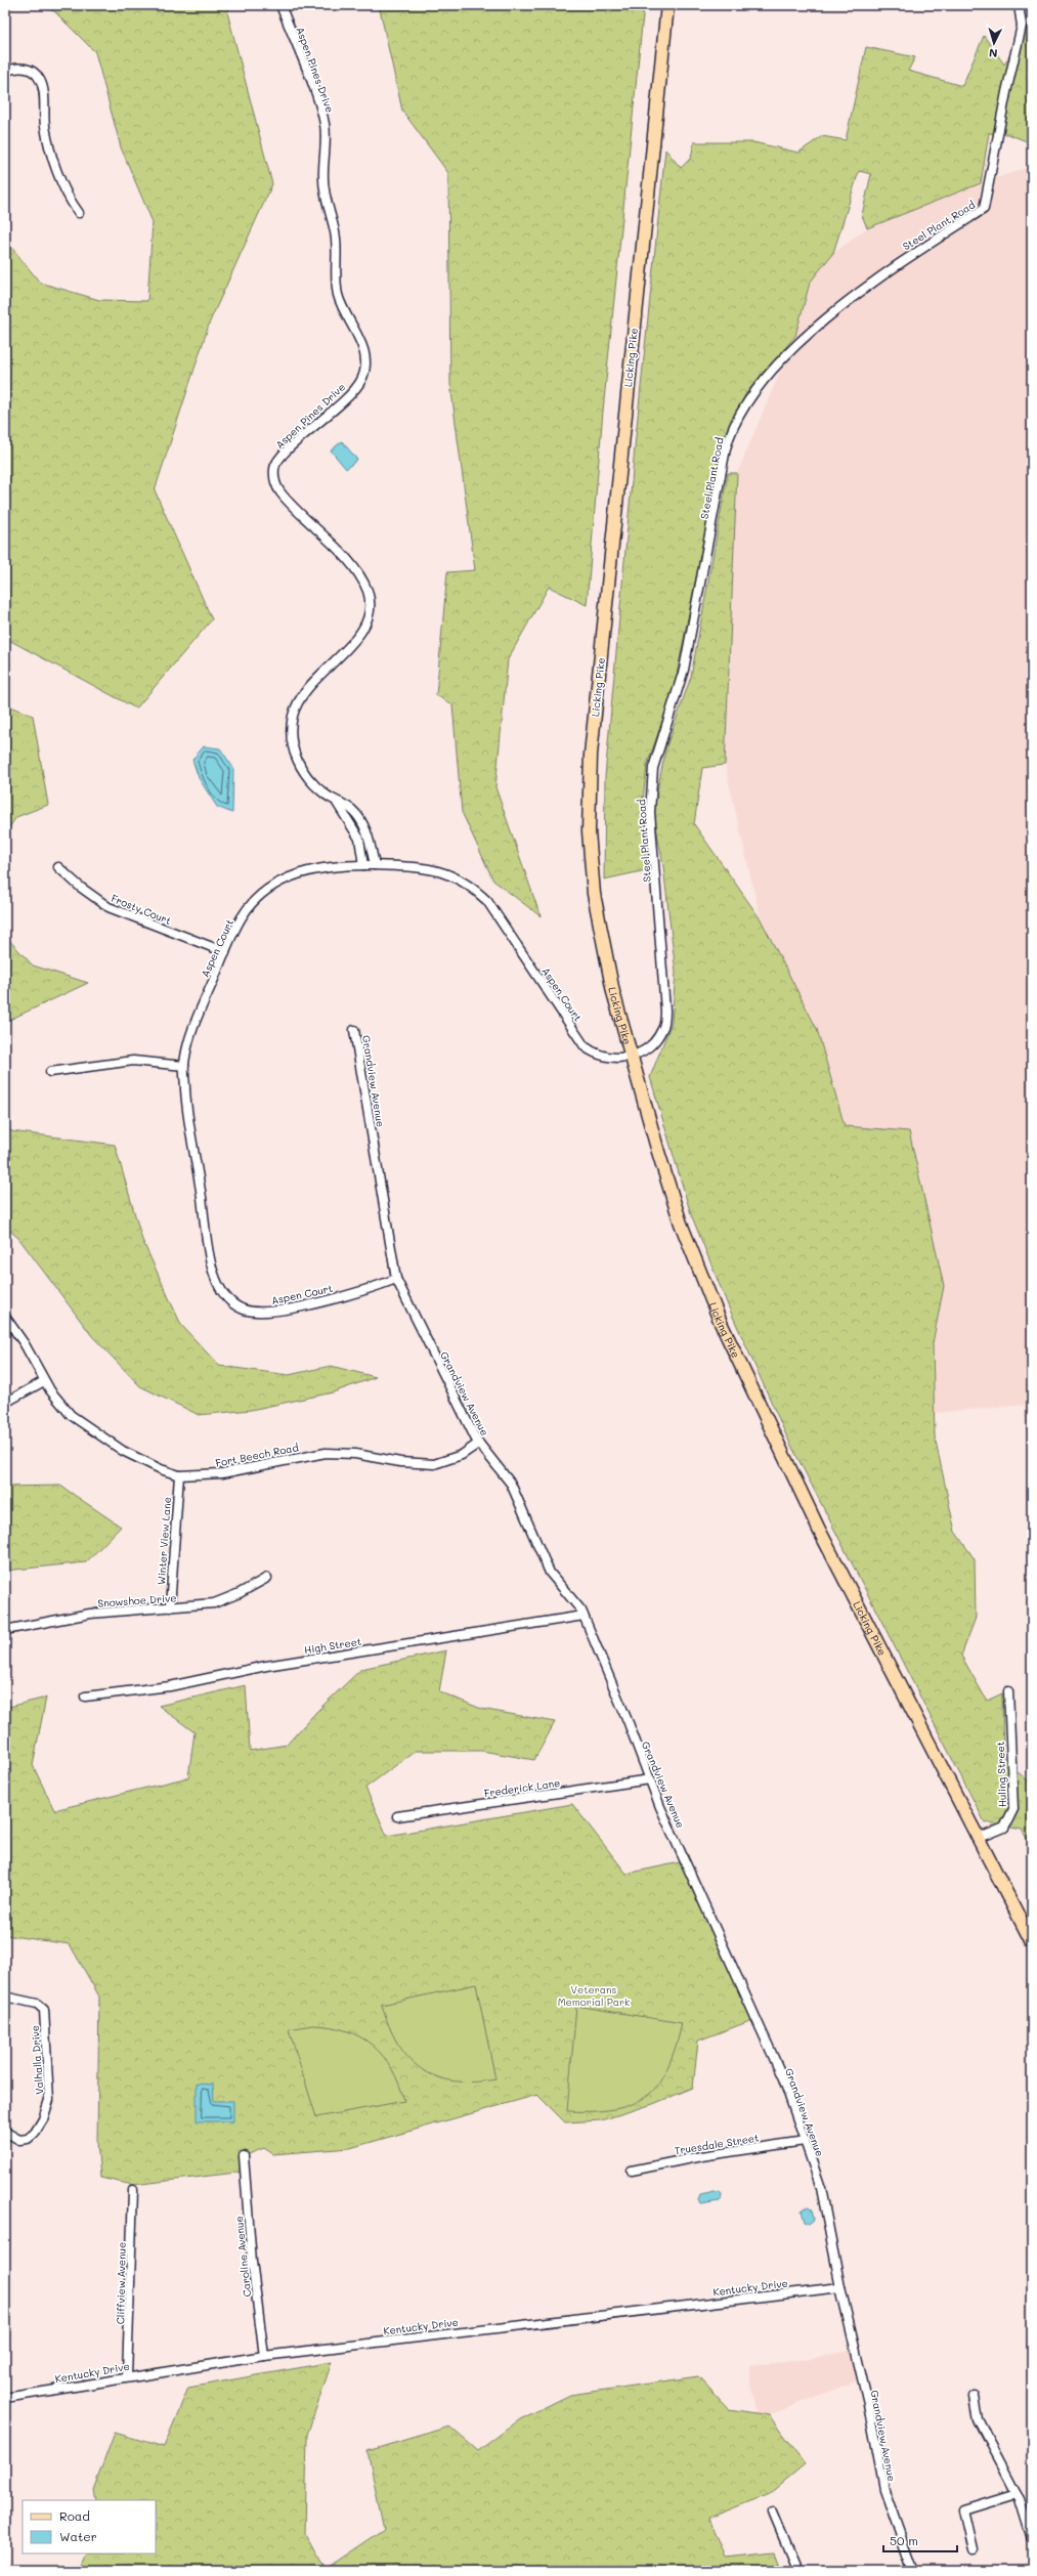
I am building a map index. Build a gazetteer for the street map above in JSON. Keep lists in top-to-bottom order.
{
  "streets": {
    "main road": ["Licking Pike"],
    "street": [
      "Aspen Pines Drive",
      "Steel Plant Road",
      "Frosty Court",
      "Aspen Court",
      "Grandview Avenue",
      "Fort Beech Road",
      "Winter View Lane",
      "Snowshoe Drive",
      "High Street",
      "Huling Street",
      "Frederick Lane",
      "Valhalla Drive",
      "Truesdale Street",
      "Caroline Avenue",
      "Cliffview Avenue",
      "Kentucky Drive"
    ]
  },
  "crossings": [
    ["Aspen Pines Drive", "Aspen Court"],
    ["Steel Plant Road", "Licking Pike"],
    ["Steel Plant Road", "Aspen Court"],
    ["Licking Pike", "Aspen Court"],
    ["Licking Pike", "Huling Street"],
    ["Frosty Court", "Aspen Court"],
    ["Aspen Court", "Grandview Avenue"],
    ["Grandview Avenue", "Fort Beech Road"],
    ["Grandview Avenue", "High Street"],
    ["Grandview Avenue", "Frederick Lane"],
    ["Grandview Avenue", "Truesdale Street"],
    ["Grandview Avenue", "Kentucky Drive"],
    ["Fort Beech Road", "Winter View Lane"],
    ["Winter View Lane", "Snowshoe Drive"],
    ["Caroline Avenue", "Kentucky Drive"],
    ["Cliffview Avenue", "Kentucky Drive"]
  ],
  "parks": ["Veterans Memorial Park"],
  "legend": ["Road", "Water"],
  "scale_bar": "50 m",
  "north": "bottom"
}
